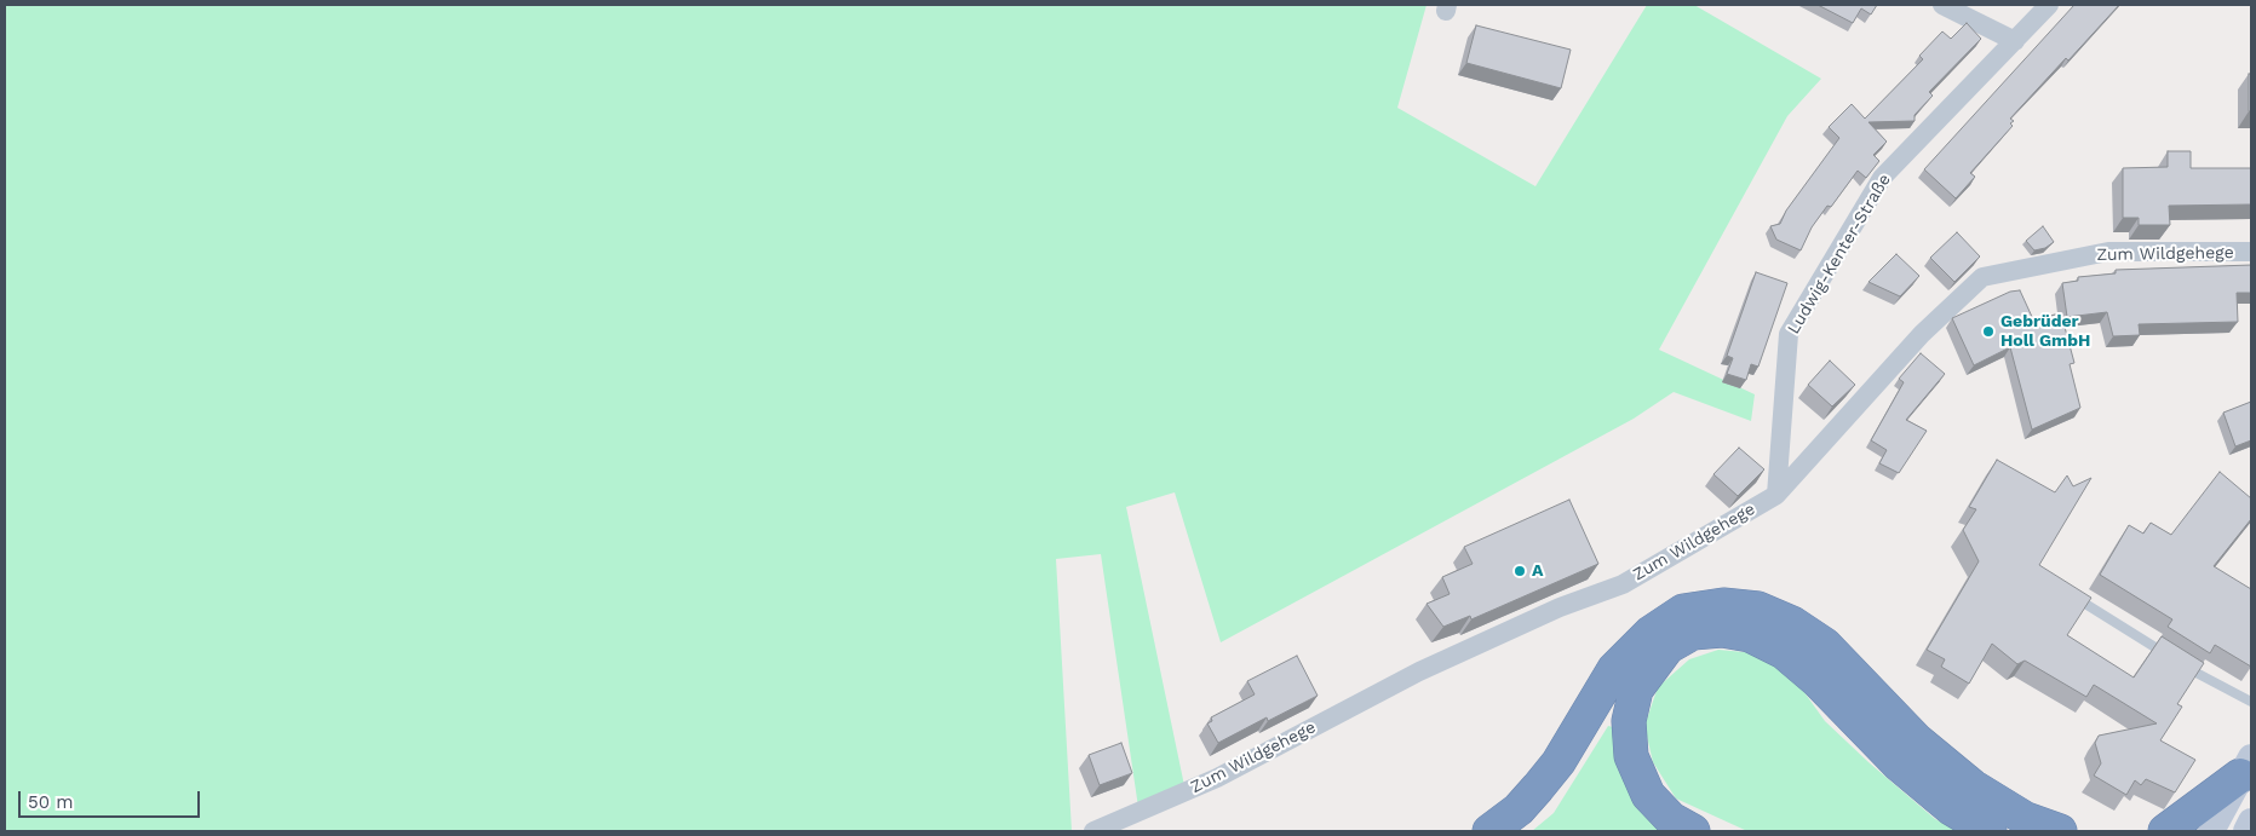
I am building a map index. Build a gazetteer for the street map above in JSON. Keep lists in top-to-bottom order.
{
  "streets": {
    "street": ["Ludwig-Kenter-Straße", "Zum Wildgehege"]
  },
  "crossings": [
    ["Ludwig-Kenter-Straße", "Zum Wildgehege"]
  ],
  "places": ["Gebrüder Holl GmbH", "A"],
  "scale_bar": "50 m"
}
